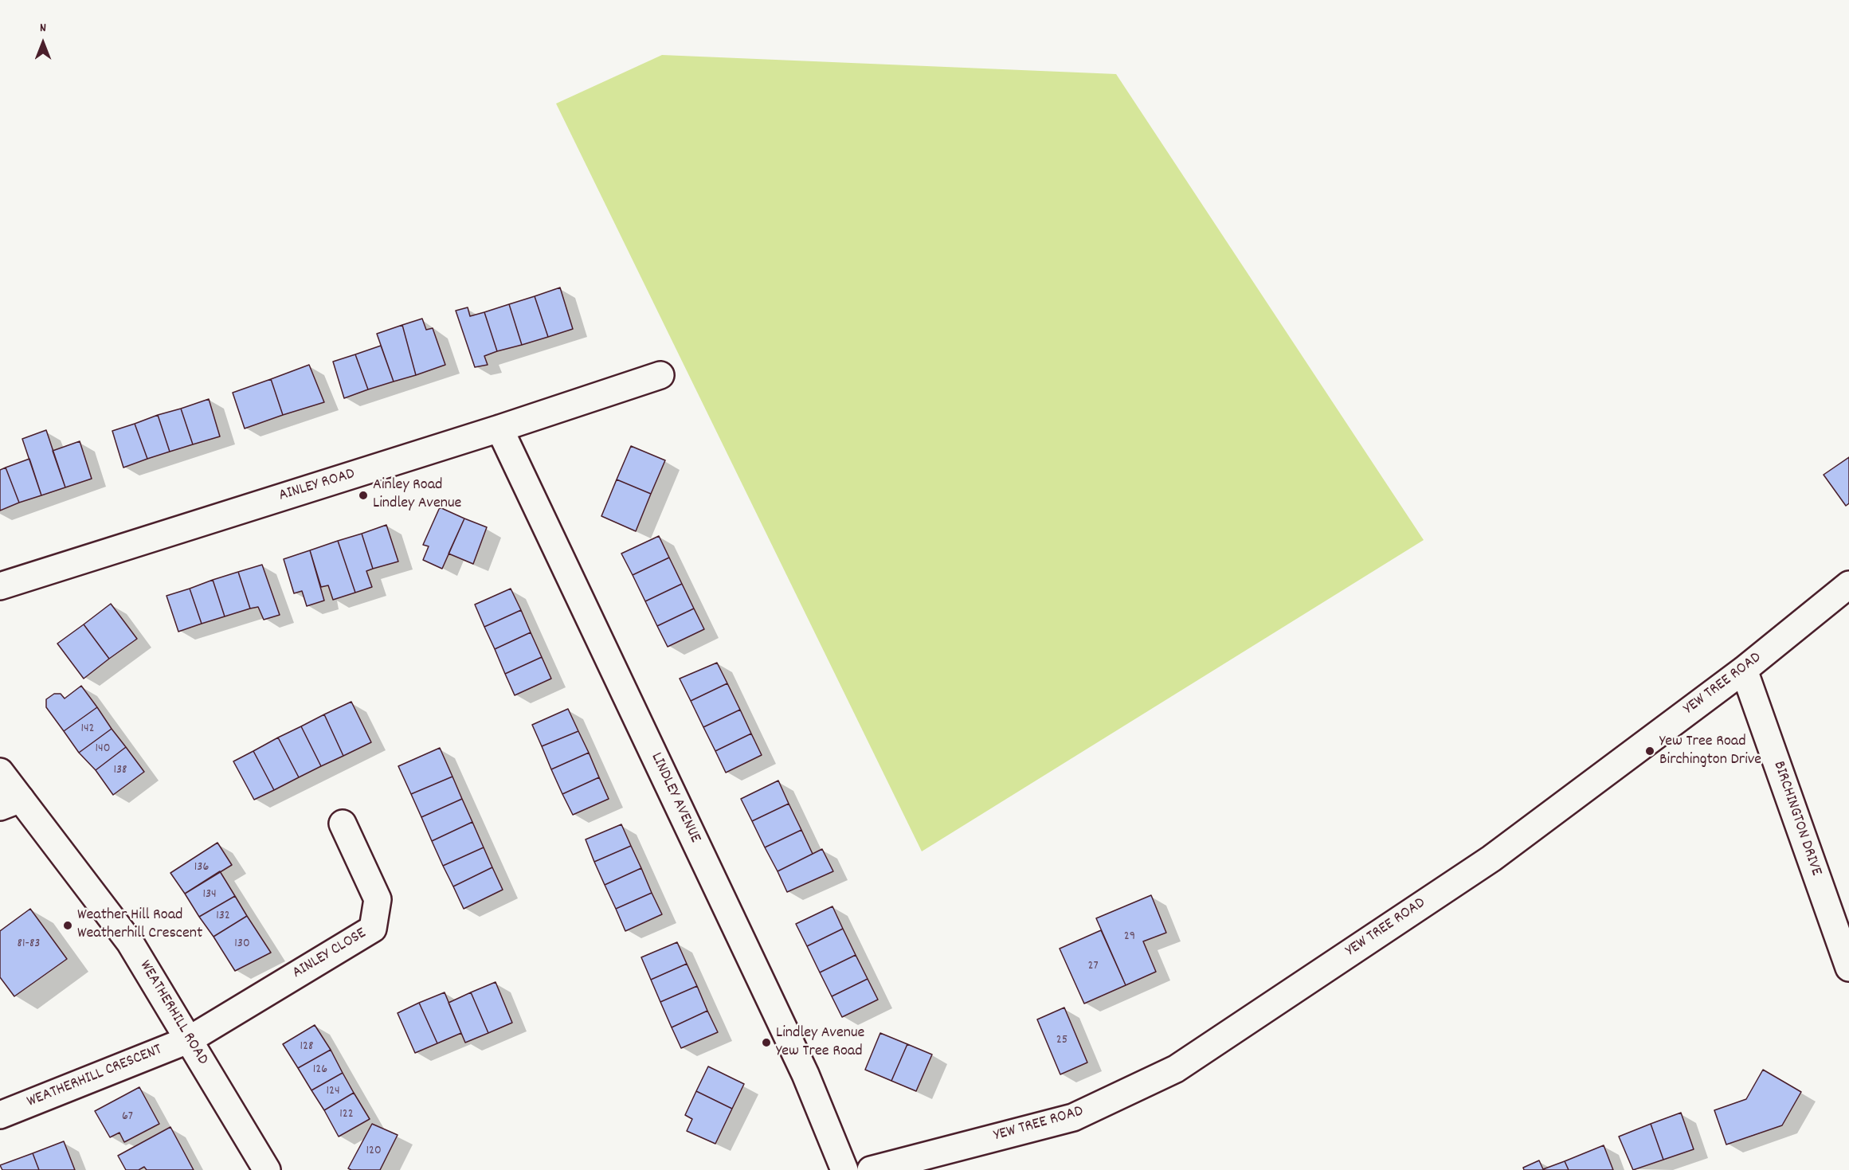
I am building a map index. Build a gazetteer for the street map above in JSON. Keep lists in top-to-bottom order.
{
  "streets": {
    "street": [
      "AINLEY ROAD",
      "YEW TREE ROAD",
      "LINDLEY AVENUE",
      "BIRCHINGTON DRIVE",
      "AINLEY CLOSE",
      "WEATHERHILL ROAD",
      "WEATHERHILL CRESCENT"
    ]
  },
  "crossings": [
    ["AINLEY ROAD", "LINDLEY AVENUE"],
    ["YEW TREE ROAD", "BIRCHINGTON DRIVE"],
    ["AINLEY CLOSE", "WEATHERHILL ROAD"],
    ["AINLEY CLOSE", "WEATHERHILL CRESCENT"],
    ["WEATHERHILL ROAD", "WEATHERHILL CRESCENT"]
  ],
  "places": [
    "Ainley Road Lindley Avenue",
    "Yew Tree Road Birchington Drive",
    "Weather Hill Road Weatherhill Crescent",
    "Lindley Avenue Yew Tree Road"
  ],
  "house_numbers": [
    "142",
    "140",
    "138",
    "136",
    "134",
    "132",
    "29",
    "81-83",
    "130",
    "27",
    "25",
    "128",
    "126",
    "124",
    "122",
    "67",
    "120"
  ],
  "north": "top"
}
